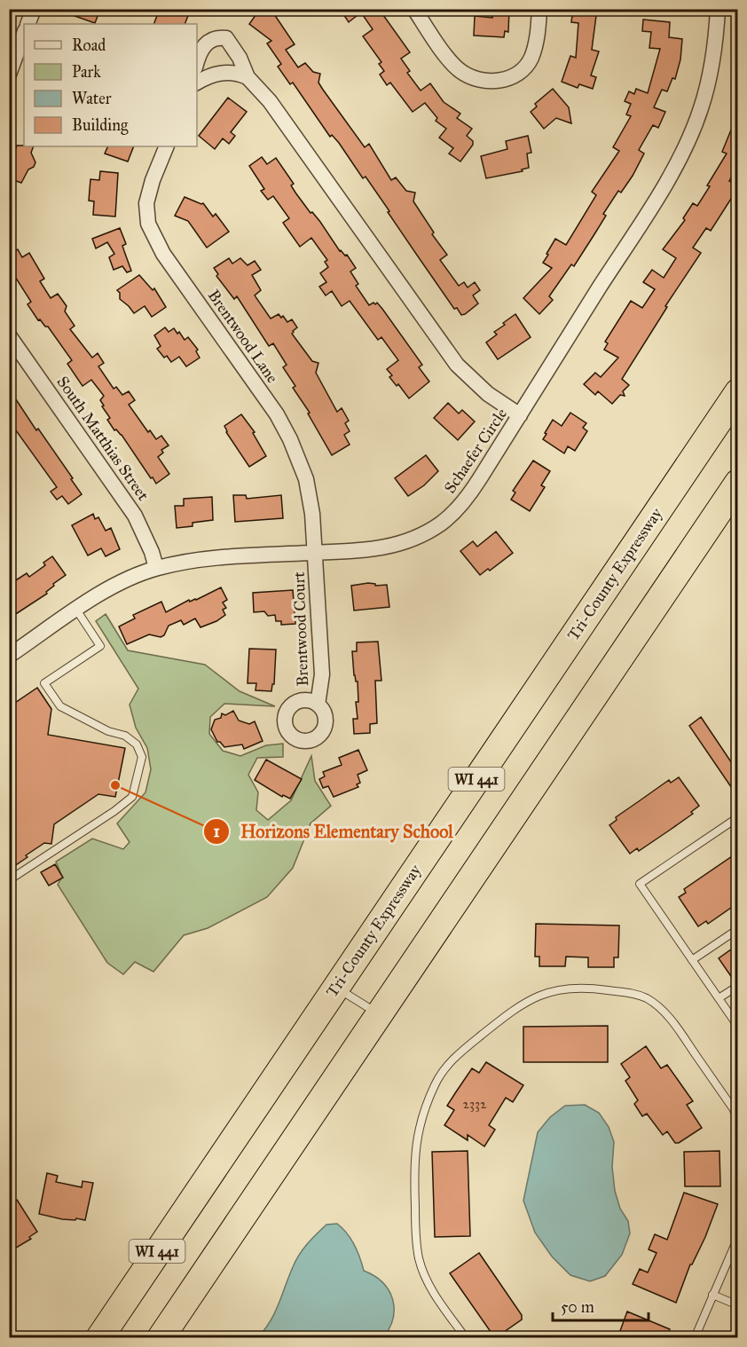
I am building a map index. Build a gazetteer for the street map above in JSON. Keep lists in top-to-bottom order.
{
  "streets": {
    "highway": ["Tri-County Expressway", "WI 441"],
    "street": [
      "Brentwood Lane",
      "South Matthias Street",
      "Schaefer Circle",
      "Brentwood Court"
    ]
  },
  "crossings": [
    ["Brentwood Lane", "Schaefer Circle"],
    ["Brentwood Lane", "Brentwood Court"],
    ["South Matthias Street", "Schaefer Circle"],
    ["Schaefer Circle", "Brentwood Court"]
  ],
  "places": ["Horizons Elementary School"],
  "house_numbers": ["2332"],
  "legend": [
    "Road",
    "Park",
    "Water",
    "Building"
  ],
  "scale_bar": "50 m"
}
